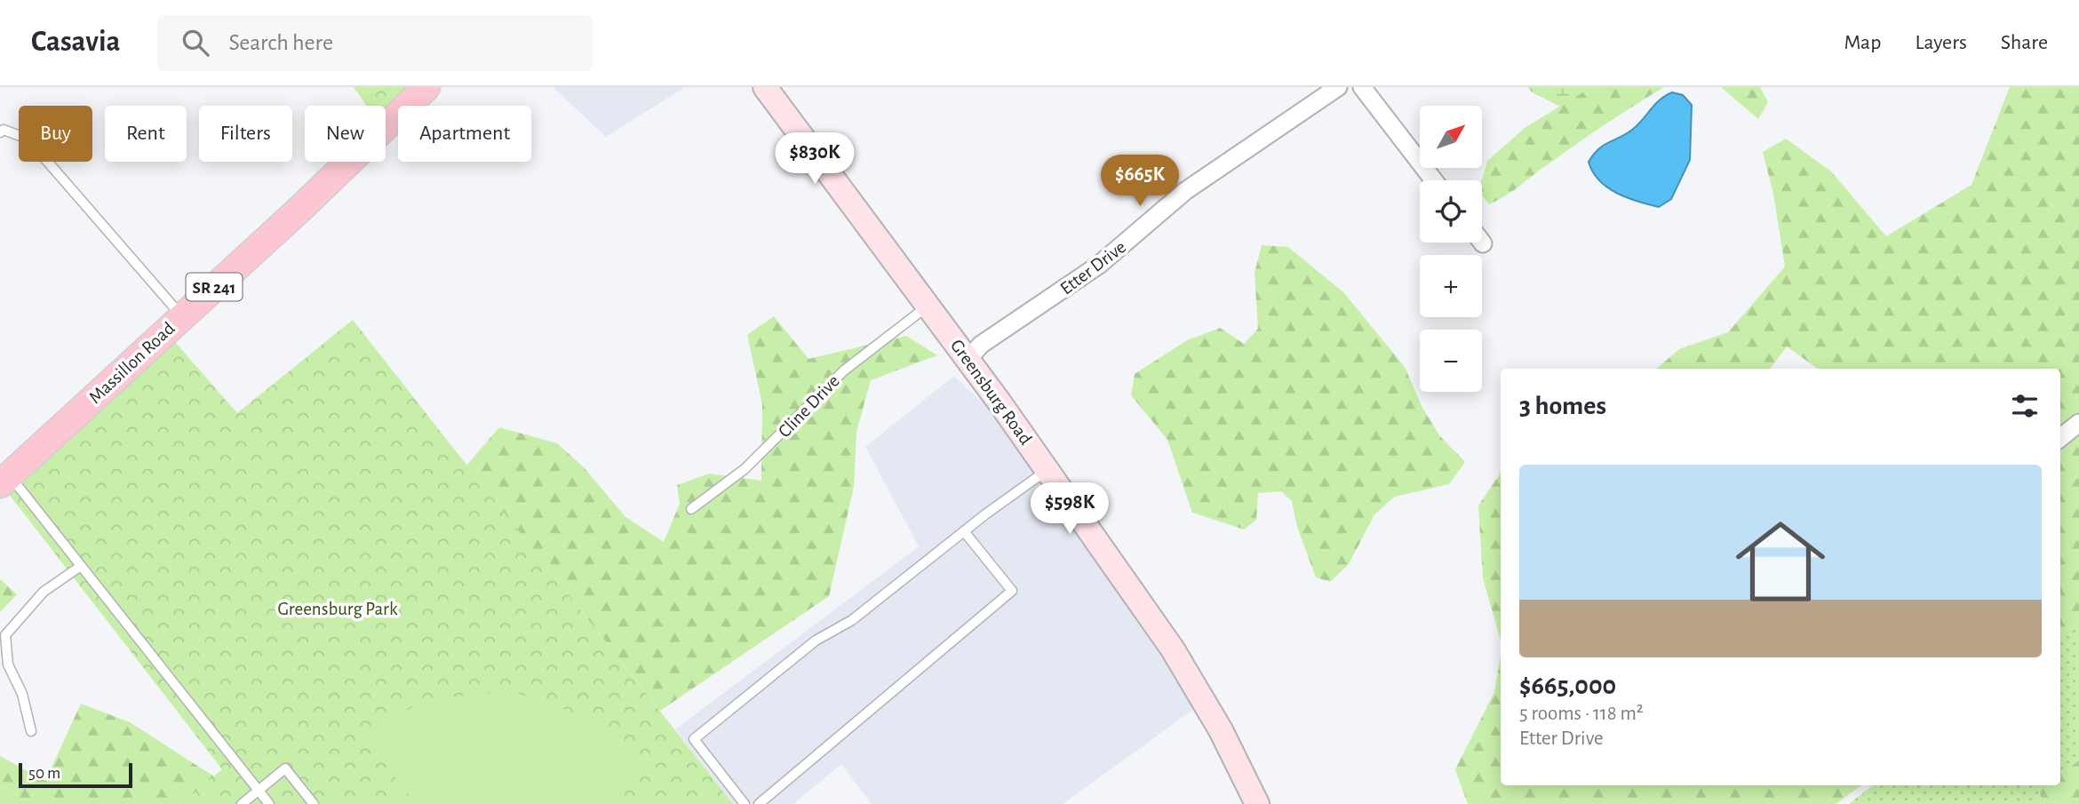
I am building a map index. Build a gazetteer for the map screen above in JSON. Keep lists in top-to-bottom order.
{
  "streets": {
    "main road": ["SR 241", "Massillon Road", "Greensburg Road"],
    "street": ["Etter Drive"],
    "lane": ["Cline Drive"]
  },
  "crossings": [
    ["Etter Drive", "Greensburg Road"],
    ["Greensburg Road", "Cline Drive"]
  ],
  "parks": ["Greensburg Park"],
  "scale_bar": "50 m",
  "north": "top right",
  "page": {
    "header": "Casavia",
    "search": "Search here",
    "nav": ["Map", "Layers", "Share"],
    "map_buttons": ["+", "−"],
    "chip": [
      "Buy",
      "Rent",
      "Filters",
      "New",
      "Apartment"
    ],
    "price": ["$830K", "$665K", "$598K"],
    "heading": "3 homes",
    "list": [
      {
        "name": "$665,000",
        "note": "5 rooms · 118 m² · Etter Drive"
      }
    ],
    "scale": "50 m"
  }
}
